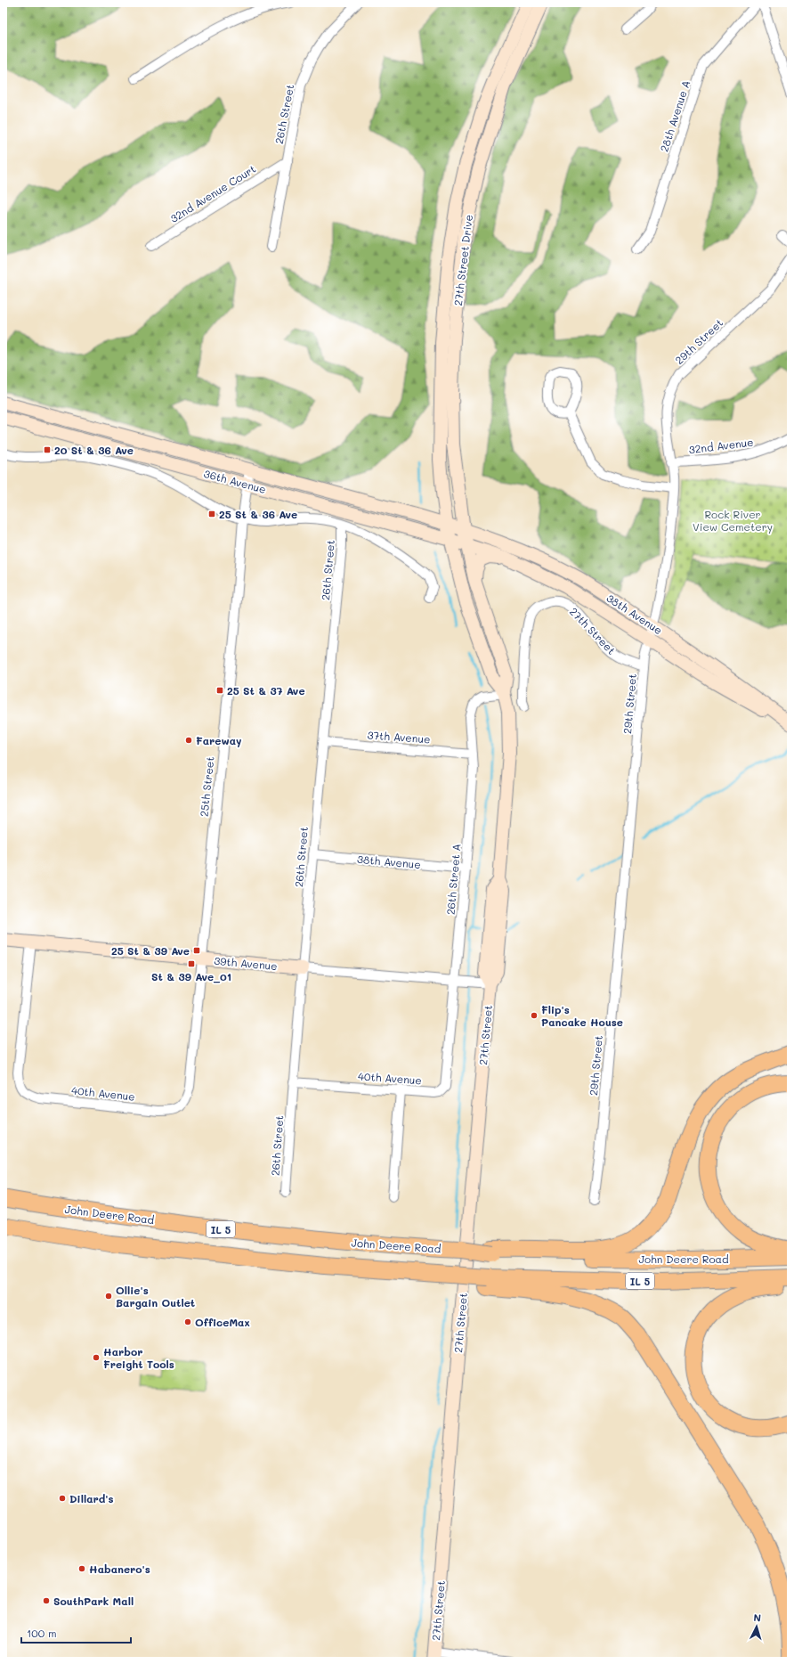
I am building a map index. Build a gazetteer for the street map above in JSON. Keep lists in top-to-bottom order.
{
  "streets": {
    "highway": ["John Deere Road", "IL 5"],
    "main road": [
      "27th Street Drive",
      "36th Avenue",
      "38th Avenue",
      "27th Street",
      "39th Avenue"
    ],
    "street": [
      "26th Street",
      "28th Avenue A",
      "32nd Avenue Court",
      "29th Street",
      "32nd Avenue",
      "37th Avenue",
      "25th Street",
      "26th Street A",
      "40th Avenue"
    ]
  },
  "crossings": [
    ["26th Street", "32nd Avenue Court"],
    ["26th Street", "38th Avenue"],
    ["26th Street", "37th Avenue"],
    ["26th Street", "39th Avenue"],
    ["26th Street", "40th Avenue"],
    ["27th Street Drive", "36th Avenue"],
    ["27th Street Drive", "38th Avenue"],
    ["27th Street Drive", "27th Street"],
    ["29th Street", "32nd Avenue"],
    ["29th Street", "38th Avenue"],
    ["29th Street", "27th Street"],
    ["36th Avenue", "38th Avenue"],
    ["36th Avenue", "27th Street"],
    ["36th Avenue", "25th Street"],
    ["38th Avenue", "27th Street"],
    ["38th Avenue", "26th Street A"],
    ["27th Street", "26th Street A"],
    ["27th Street", "39th Avenue"],
    ["37th Avenue", "26th Street A"],
    ["25th Street", "39th Avenue"],
    ["25th Street", "40th Avenue"],
    ["26th Street A", "39th Avenue"],
    ["26th Street A", "40th Avenue"],
    ["39th Avenue", "40th Avenue"]
  ],
  "parks": ["Rock River View Cemetery"],
  "places": {
    "transit": [
      "20 St & 36 Ave",
      "25 St & 36 Ave",
      "25 St & 37 Ave",
      "25 St & 39 Ave",
      "St & 39 Ave_01"
    ],
    "other": [
      "Fareway",
      "Flip's Pancake House",
      "Ollie's Bargain Outlet",
      "OfficeMax",
      "Harbor Freight Tools",
      "Dillard's",
      "Habanero's",
      "SouthPark Mall"
    ]
  },
  "scale_bar": "100 m",
  "north": "top"
}
